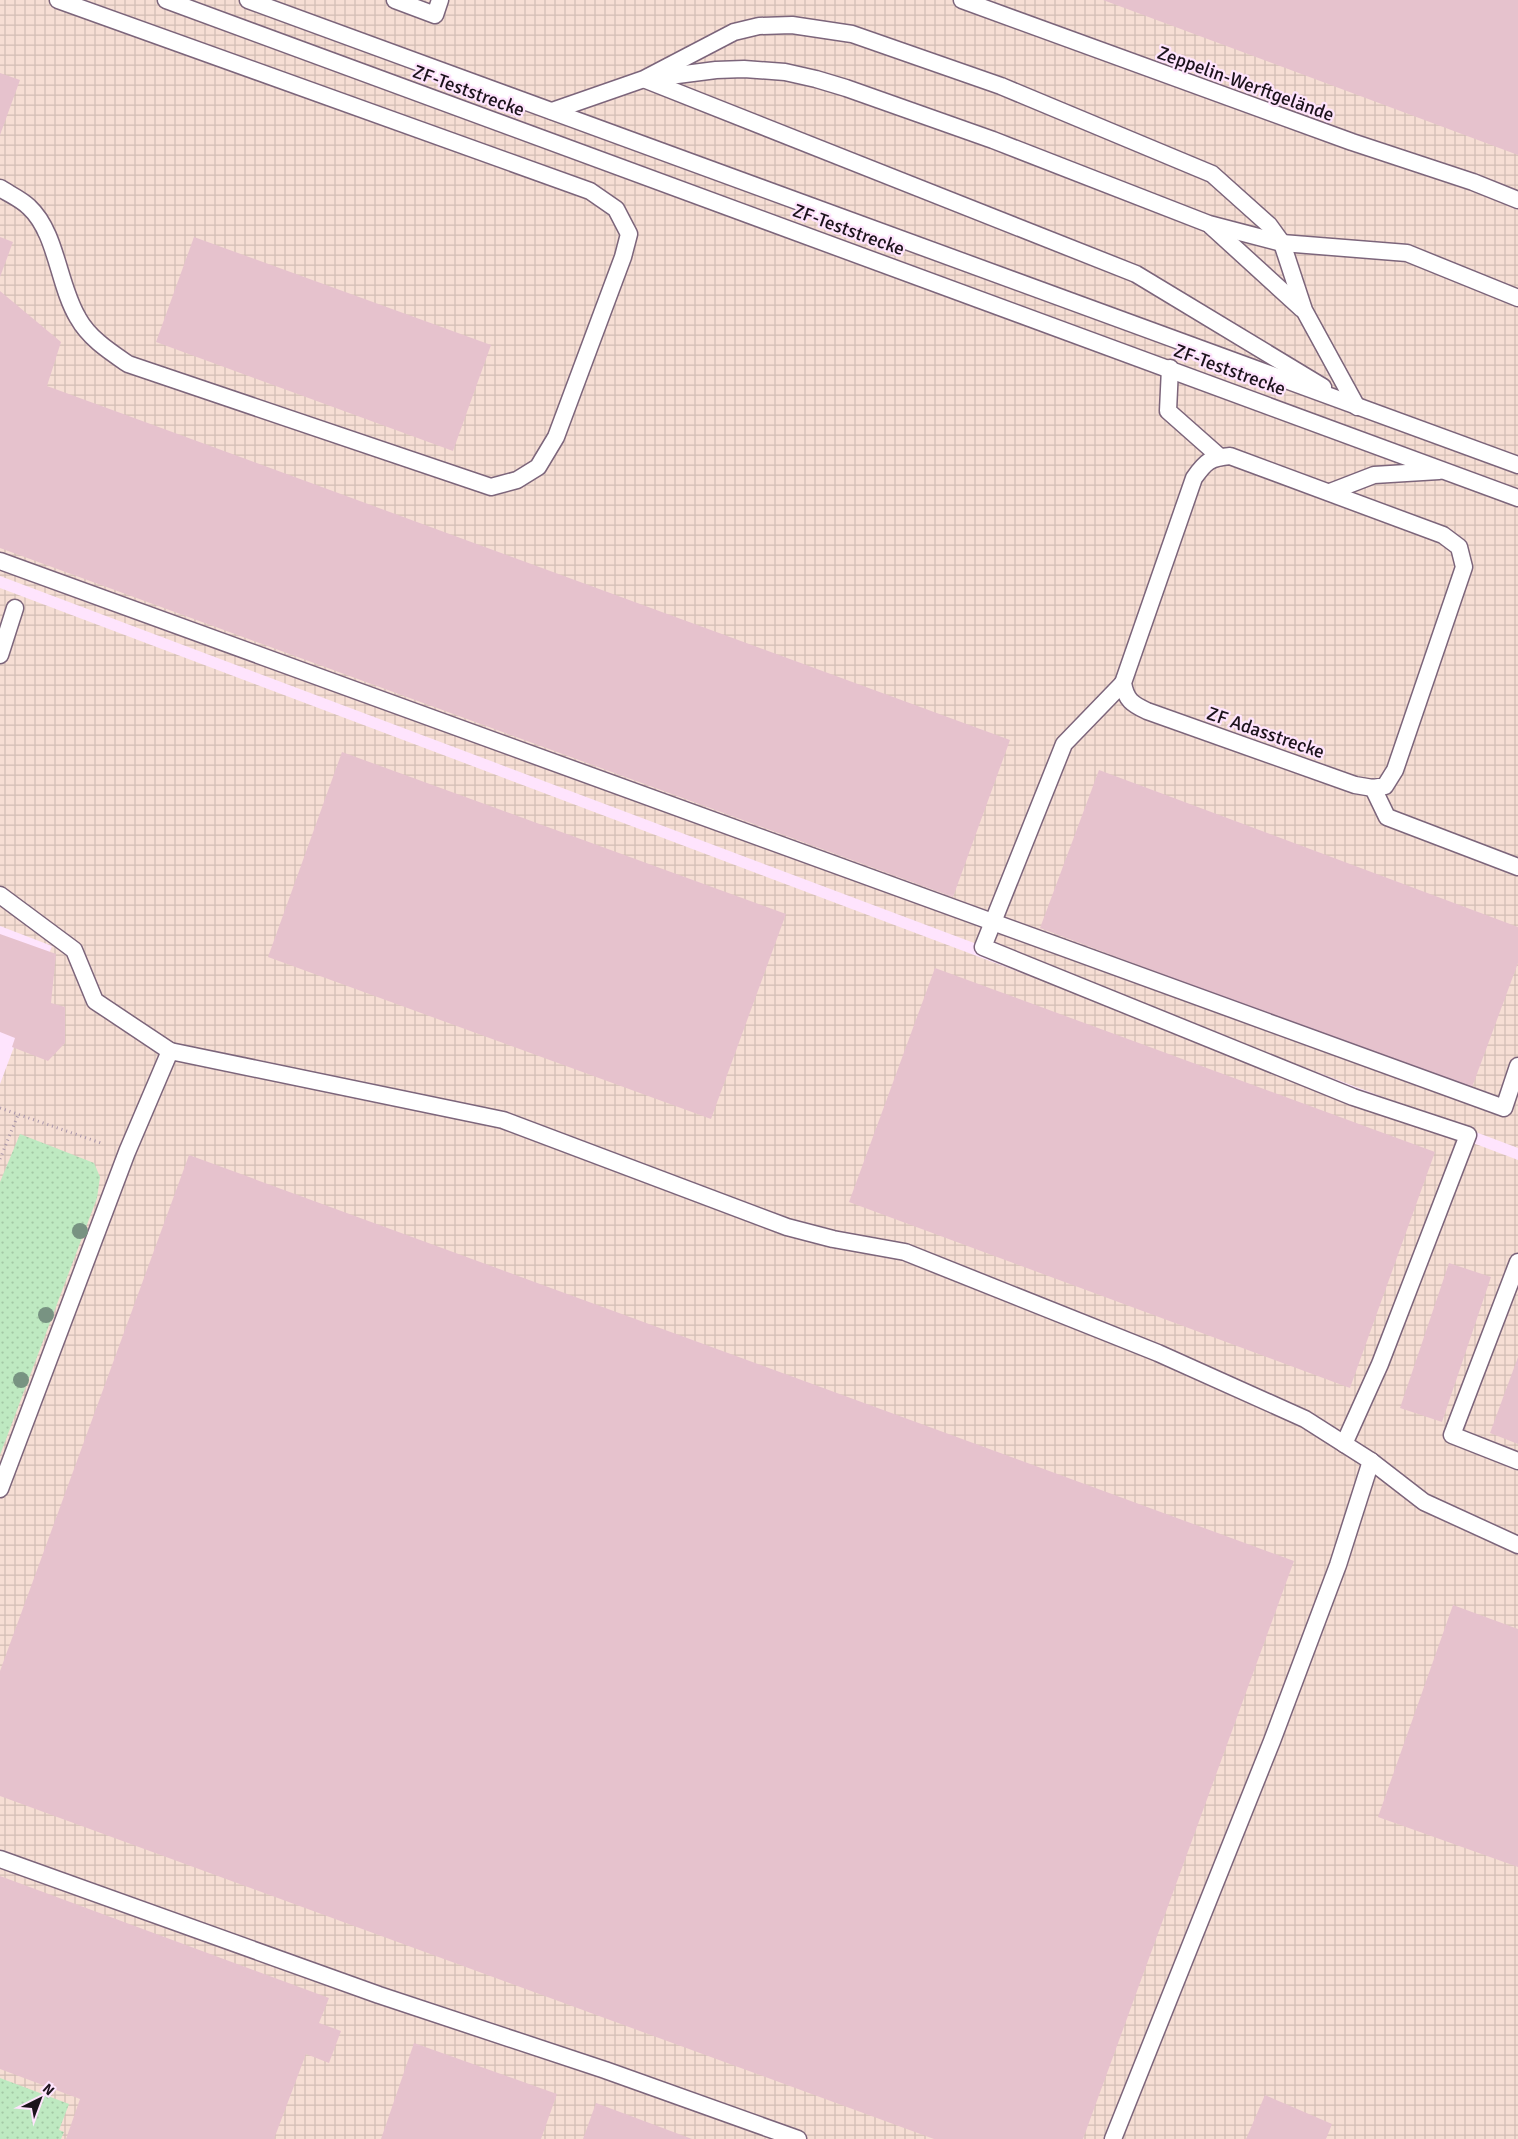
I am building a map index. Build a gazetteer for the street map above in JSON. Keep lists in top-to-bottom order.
{
  "streets": {
    "lane": ["Zeppelin-Werftgelände", "ZF-Teststrecke", "ZF Adasstrecke"]
  },
  "north": "top right"
}
